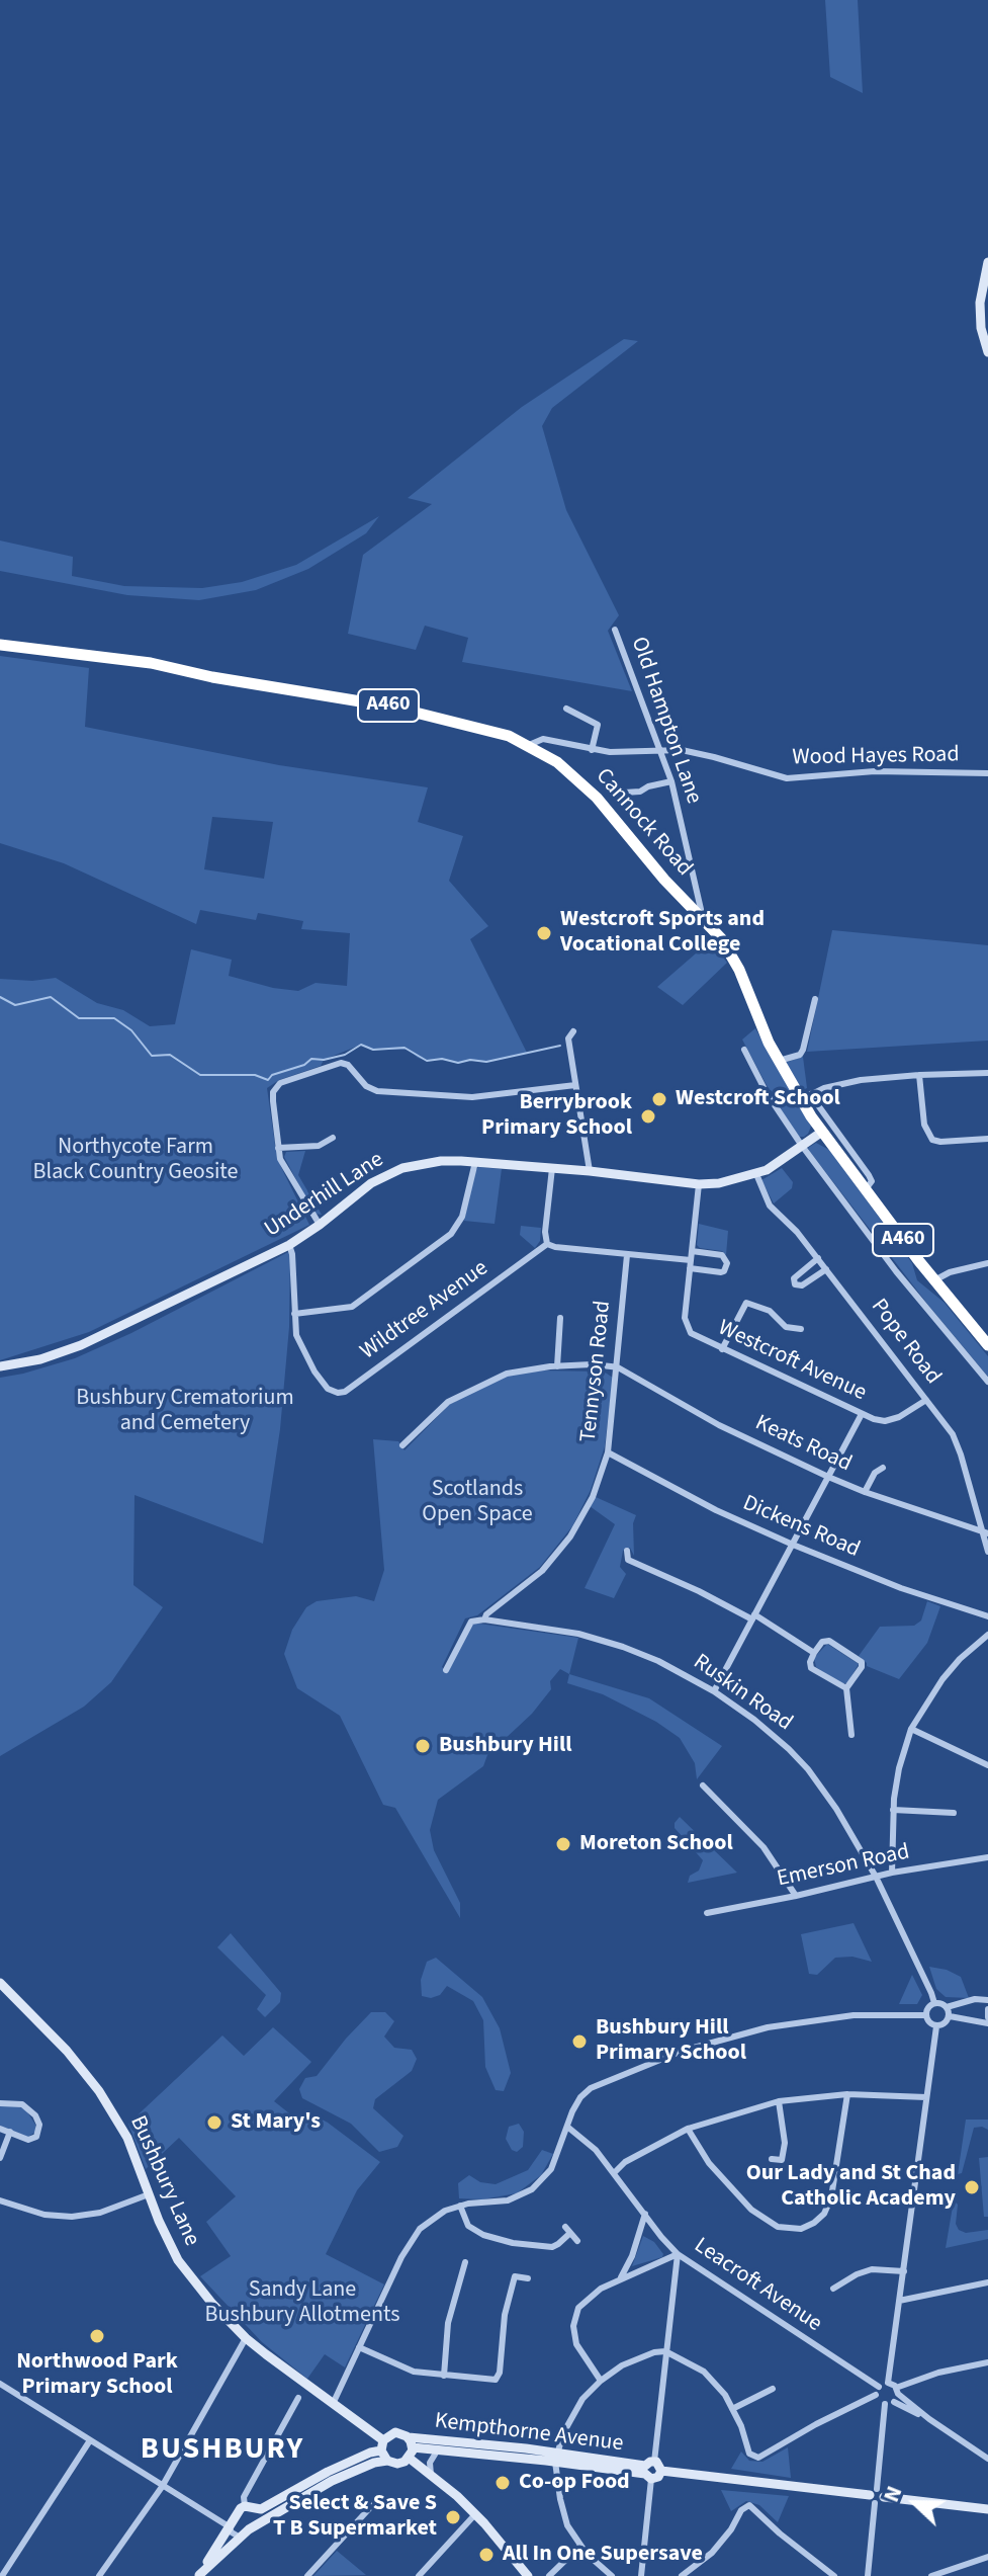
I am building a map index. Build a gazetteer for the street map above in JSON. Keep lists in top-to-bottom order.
{
  "streets": {
    "highway": ["A460", "Cannock Road"],
    "street": [
      "Old Hampton Lane",
      "Wood Hayes Road",
      "Underhill Lane",
      "Wildtree Avenue",
      "Pope Road",
      "Westcroft Avenue",
      "Tennyson Road",
      "Keats Road",
      "Dickens Road",
      "Ruskin Road",
      "Emerson Road",
      "Bushbury Lane",
      "Leacroft Avenue",
      "Kempthorne Avenue"
    ]
  },
  "crossings": [
    ["Old Hampton Lane", "Wood Hayes Road"],
    ["Old Hampton Lane", "Cannock Road"],
    ["Wood Hayes Road", "Cannock Road"],
    ["Cannock Road", "Underhill Lane"],
    ["Underhill Lane", "Wildtree Avenue"],
    ["Underhill Lane", "Pope Road"],
    ["Underhill Lane", "Westcroft Avenue"],
    ["Pope Road", "Westcroft Avenue"],
    ["Pope Road", "Keats Road"],
    ["Tennyson Road", "Keats Road"],
    ["Tennyson Road", "Dickens Road"],
    ["Tennyson Road", "Ruskin Road"],
    ["Ruskin Road", "Emerson Road"]
  ],
  "districts": ["BUSHBURY"],
  "parks": [
    "Northycote Farm Black Country Geosite",
    "Bushbury Crematorium and Cemetery",
    "Scotlands Open Space",
    "Sandy Lane Bushbury Allotments"
  ],
  "places": [
    "Westcroft Sports and Vocational College",
    "Westcroft School",
    "Berrybrook Primary School",
    "Bushbury Hill",
    "Moreton School",
    "Bushbury Hill Primary School",
    "St Mary's",
    "Our Lady and St Chad Catholic Academy",
    "Northwood Park Primary School",
    "Co-op Food",
    "Select & Save S T B Supermarket",
    "All In One Supersave"
  ],
  "north": "left"
}
